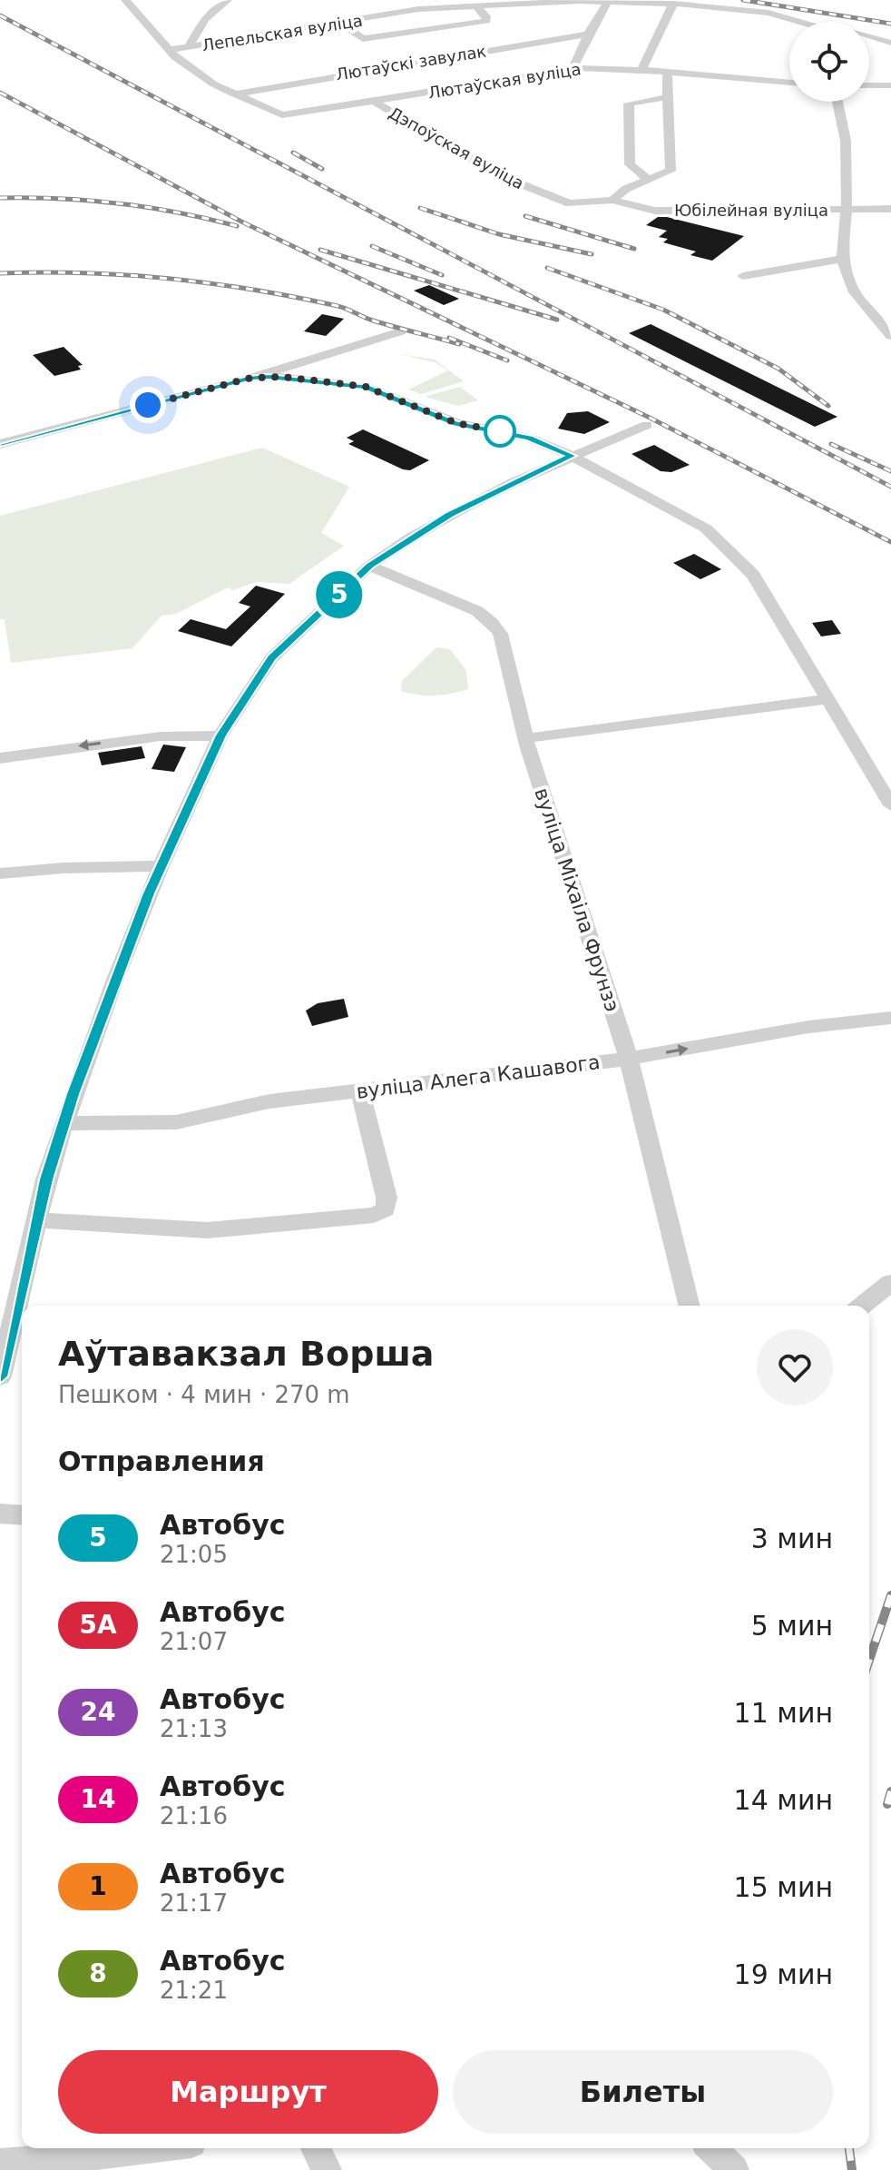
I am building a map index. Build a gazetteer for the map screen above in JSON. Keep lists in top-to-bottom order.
{
  "streets": {
    "street": [
      "Лепельская вуліца",
      "Лютаўскі завулак",
      "Лютаўская вуліца",
      "Дэпоўская вуліца",
      "Юбілейная вуліца",
      "вуліца Міхаіла Фрунзэ",
      "вуліца Алега Кашавога"
    ]
  },
  "crossings": [
    ["Лютаўскі завулак", "Лютаўская вуліца"],
    ["Лютаўская вуліца", "Дэпоўская вуліца"],
    ["Дэпоўская вуліца", "Юбілейная вуліца"],
    ["вуліца Міхаіла Фрунзэ", "вуліца Алега Кашавога"]
  ],
  "lines": ["bus line 5"],
  "page": {
    "on_map": "5",
    "heading": [
      ["Аўтавакзал Ворша", "Пешком · 4 мин · 270 m"],
      "Отправления"
    ],
    "list": [
      {
        "mark": "5",
        "name": "Автобус",
        "note": "21:05",
        "value": "3 мин"
      },
      {
        "mark": "5А",
        "name": "Автобус",
        "note": "21:07",
        "value": "5 мин"
      },
      {
        "mark": "24",
        "name": "Автобус",
        "note": "21:13",
        "value": "11 мин"
      },
      {
        "mark": "14",
        "name": "Автобус",
        "note": "21:16",
        "value": "14 мин"
      },
      {
        "mark": "1",
        "name": "Автобус",
        "note": "21:17",
        "value": "15 мин"
      },
      {
        "mark": "8",
        "name": "Автобус",
        "note": "21:21",
        "value": "19 мин"
      }
    ],
    "buttons": ["Маршрут", "Билеты"]
  }
}
